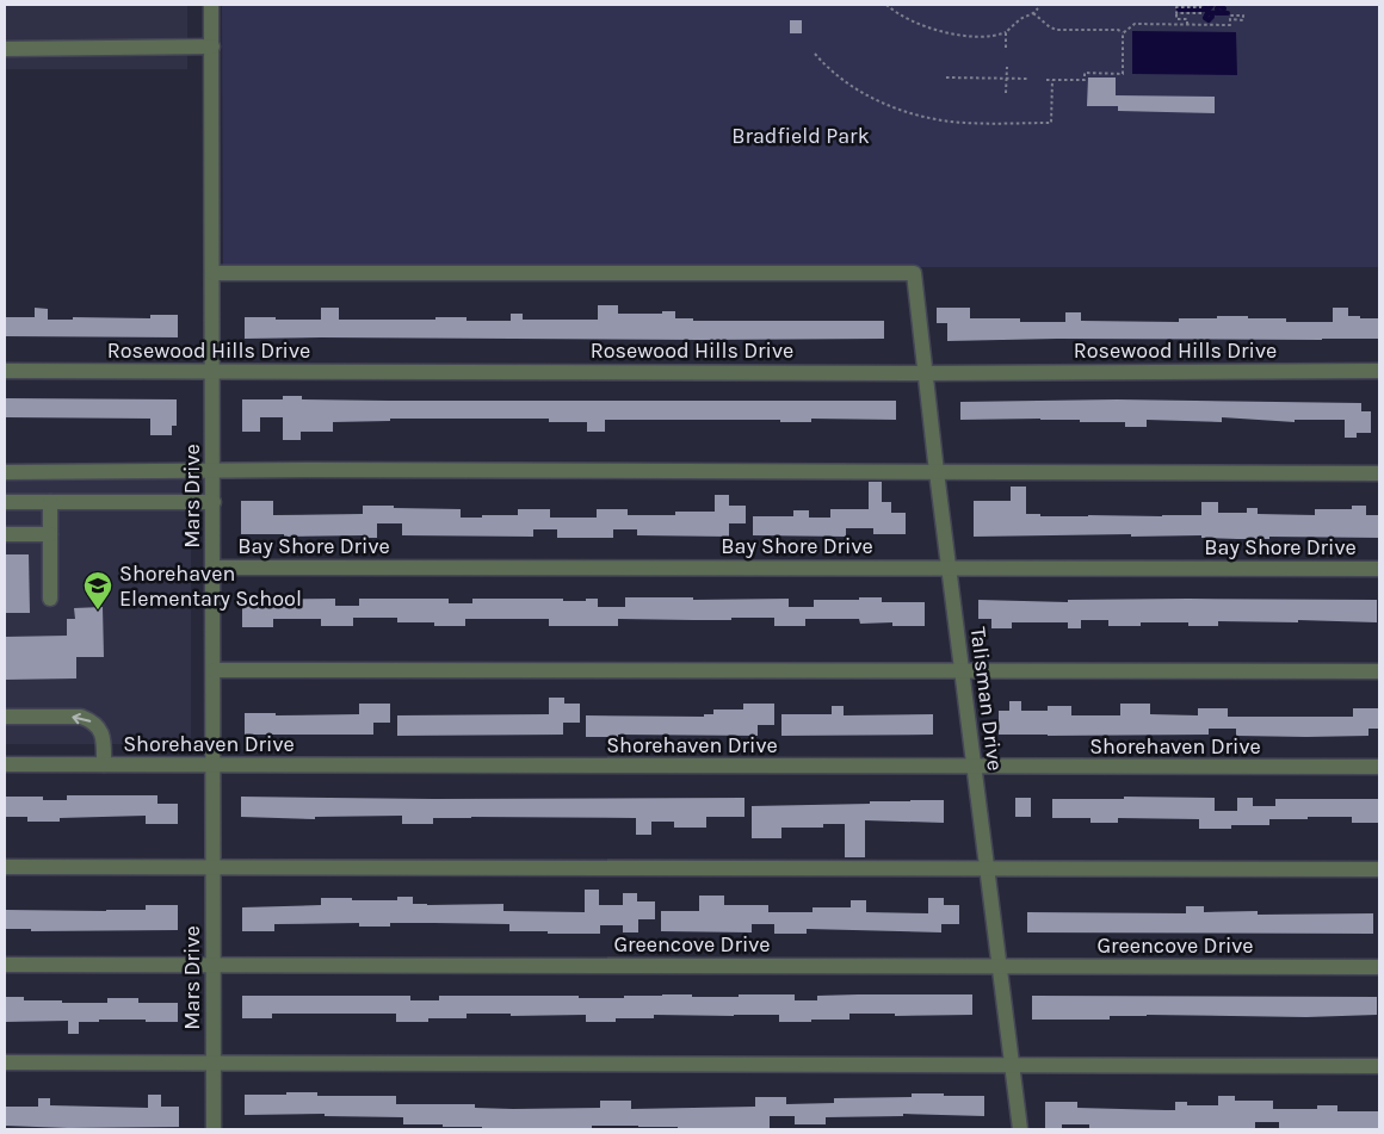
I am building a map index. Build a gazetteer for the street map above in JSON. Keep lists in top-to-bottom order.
{
  "streets": {
    "street": [
      "Rosewood Hills Drive",
      "Mars Drive",
      "Bay Shore Drive",
      "Talisman Drive",
      "Shorehaven Drive",
      "Greencove Drive"
    ]
  },
  "crossings": [
    ["Rosewood Hills Drive", "Mars Drive"],
    ["Rosewood Hills Drive", "Talisman Drive"],
    ["Mars Drive", "Bay Shore Drive"],
    ["Mars Drive", "Talisman Drive"],
    ["Mars Drive", "Shorehaven Drive"],
    ["Mars Drive", "Greencove Drive"],
    ["Bay Shore Drive", "Talisman Drive"],
    ["Talisman Drive", "Shorehaven Drive"],
    ["Talisman Drive", "Greencove Drive"]
  ],
  "parks": ["Bradfield Park"],
  "places": {
    "school or university": ["Shorehaven Elementary School"]
  }
}
